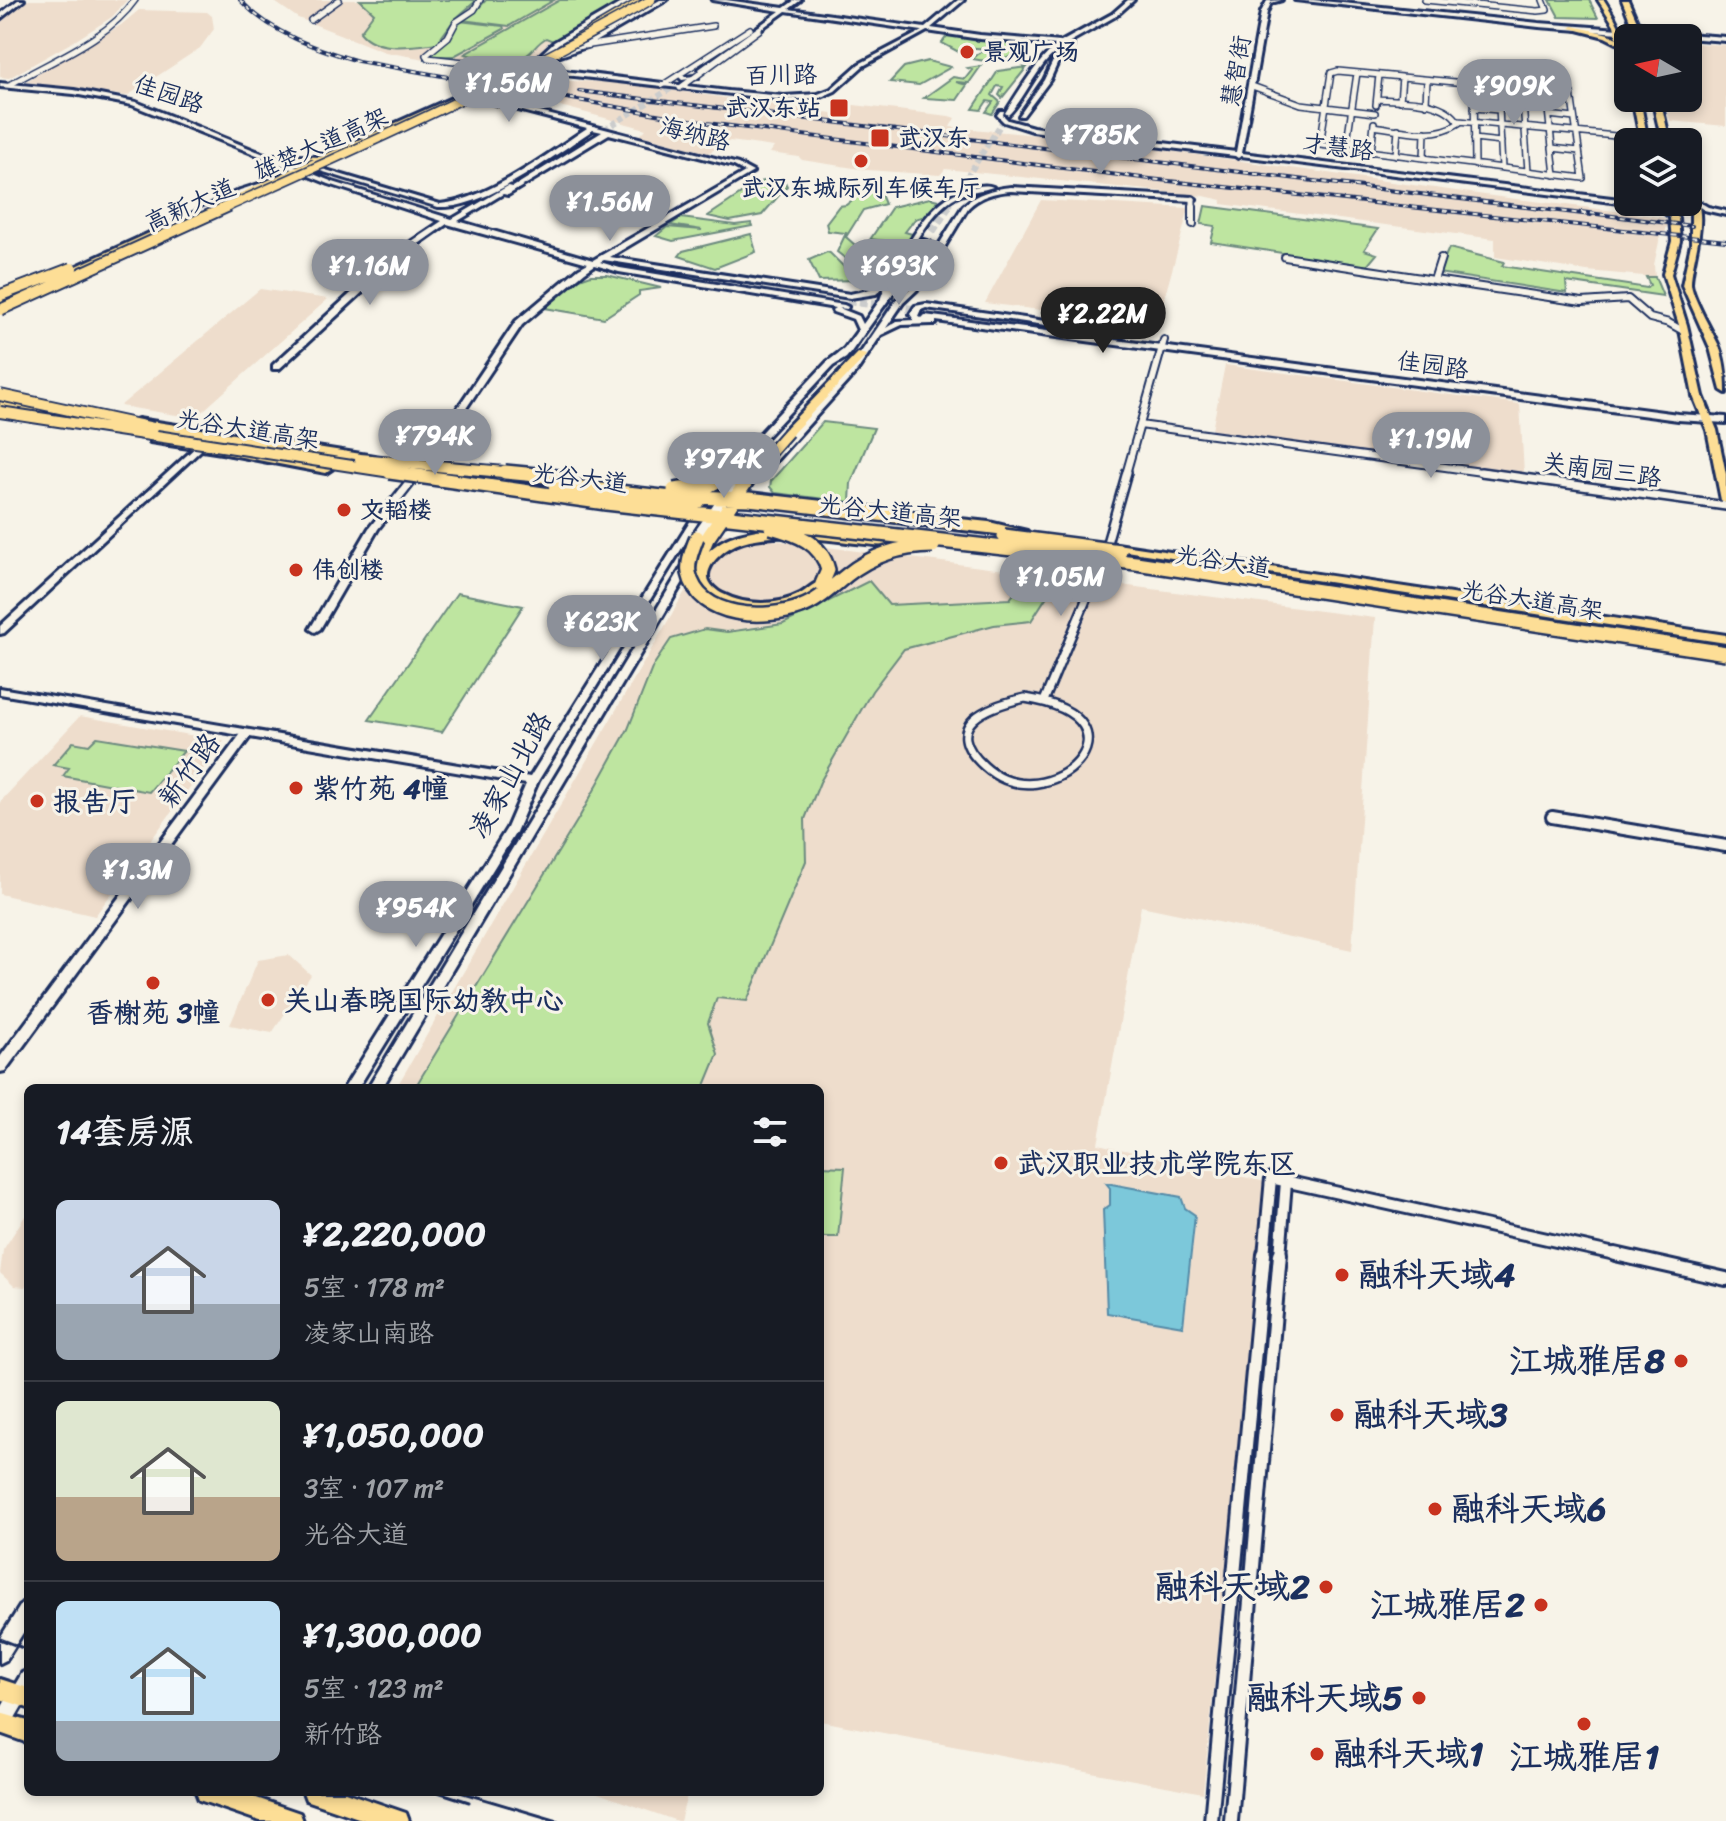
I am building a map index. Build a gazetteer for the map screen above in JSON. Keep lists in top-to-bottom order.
{
  "streets": {
    "highway": ["雄楚大道高架", "光谷大道高架"],
    "main road": [
      "慧智街",
      "百川路",
      "佳园路",
      "海纳路",
      "才慧路",
      "高新大道",
      "光谷大道",
      "新竹路",
      "凌家山北路"
    ],
    "street": ["关南园三路"]
  },
  "crossings": [
    ["慧智街", "才慧路"],
    ["佳园路", "高新大道"],
    ["海纳路", "高新大道"],
    ["海纳路", "光谷大道"],
    ["雄楚大道高架", "高新大道"],
    ["光谷大道高架", "光谷大道"],
    ["光谷大道", "凌家山北路"]
  ],
  "places": {
    "other": [
      "景观广场",
      "武汉东城际列车候车厅",
      "文韬楼",
      "伟创楼",
      "紫竹苑 4幢",
      "报告厅",
      "香榭苑 3幢",
      "关山春晓国际幼教中心",
      "武汉职业技术学院东区",
      "融科天域4",
      "江城雅居8",
      "融科天域3",
      "融科天域6",
      "融科天域2",
      "江城雅居2",
      "融科天域5",
      "江城雅居1",
      "融科天域1"
    ],
    "transit": ["武汉东站", "武汉东"]
  },
  "north": "left",
  "page": {
    "price": [
      "¥1.56M",
      "¥909K",
      "¥785K",
      "¥1.56M",
      "¥1.16M",
      "¥693K",
      "¥2.22M",
      "¥794K",
      "¥1.19M",
      "¥974K",
      "¥1.05M",
      "¥623K",
      "¥1.3M",
      "¥954K"
    ],
    "heading": "14套房源",
    "list": [
      {
        "name": "¥2,220,000",
        "note": "5室 · 178 m² · 凌家山南路"
      },
      {
        "name": "¥1,050,000",
        "note": "3室 · 107 m² · 光谷大道"
      },
      {
        "name": "¥1,300,000",
        "note": "5室 · 123 m² · 新竹路"
      }
    ]
  }
}
